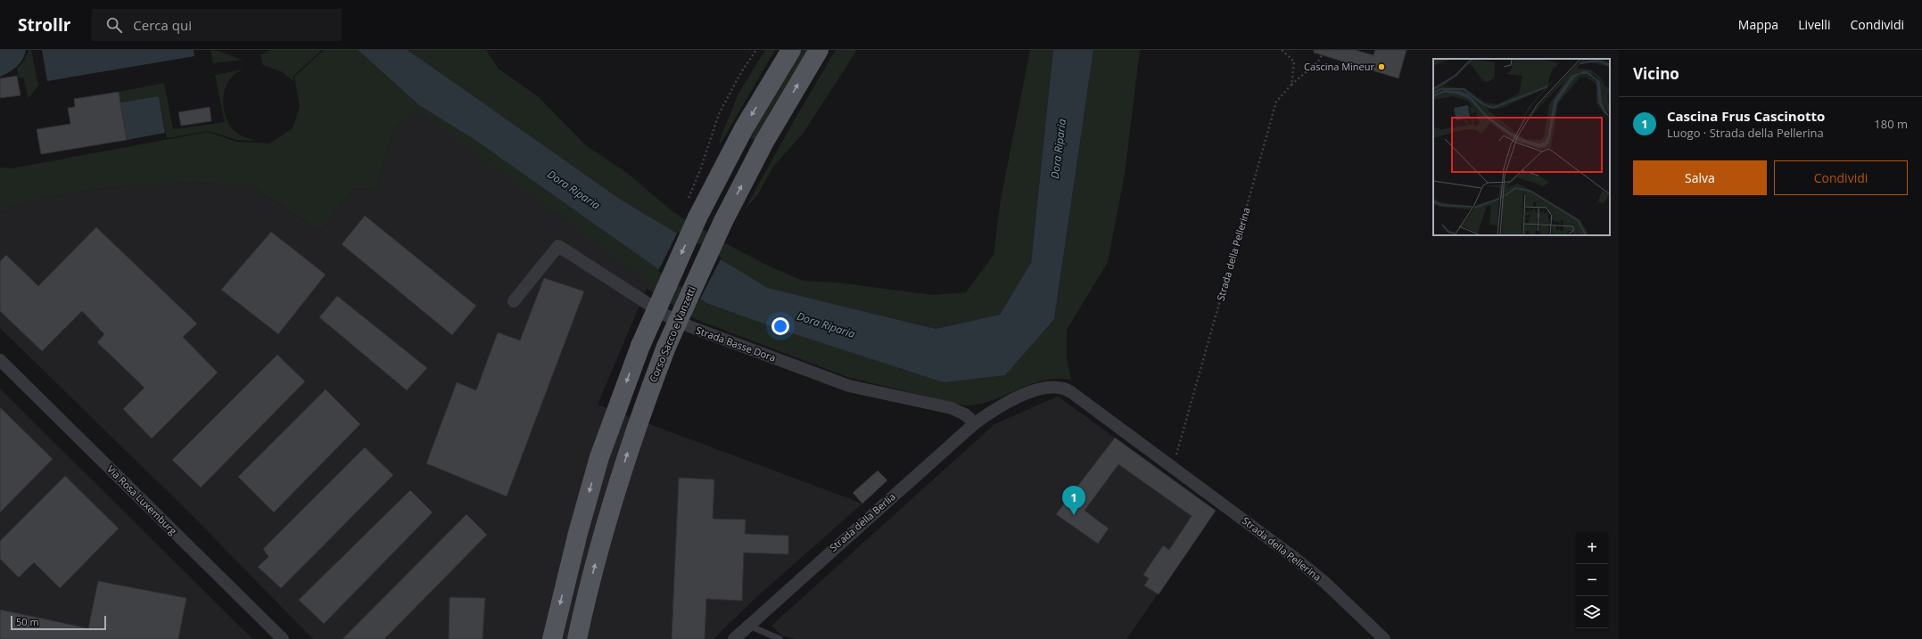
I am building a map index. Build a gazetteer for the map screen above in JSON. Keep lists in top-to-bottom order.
{
  "streets": {
    "main road": ["Corso Sacco e Vanzetti"],
    "street": [
      "Strada della Pellerina",
      "Strada Basse Dora",
      "Via Rosa Luxemburg",
      "Strada della Berlia"
    ]
  },
  "crossings": [
    ["Strada della Pellerina", "Strada della Berlia"],
    ["Strada Basse Dora", "Strada della Berlia"]
  ],
  "water": ["Dora Riparia"],
  "places": ["Cascina Mineur"],
  "scale_bar": "50 m",
  "page": {
    "header": "Strollr",
    "search": "Cerca qui",
    "nav": ["Mappa", "Livelli", "Condividi"],
    "heading": "Vicino",
    "list": [
      {
        "mark": "1",
        "name": "Cascina Frus Cascinotto",
        "note": "Luogo · Strada della Pellerina",
        "value": "180 m"
      }
    ],
    "buttons": ["Salva", "Condividi"],
    "pins": "1",
    "map_buttons": ["+", "−"],
    "scale": "50 m"
  }
}
